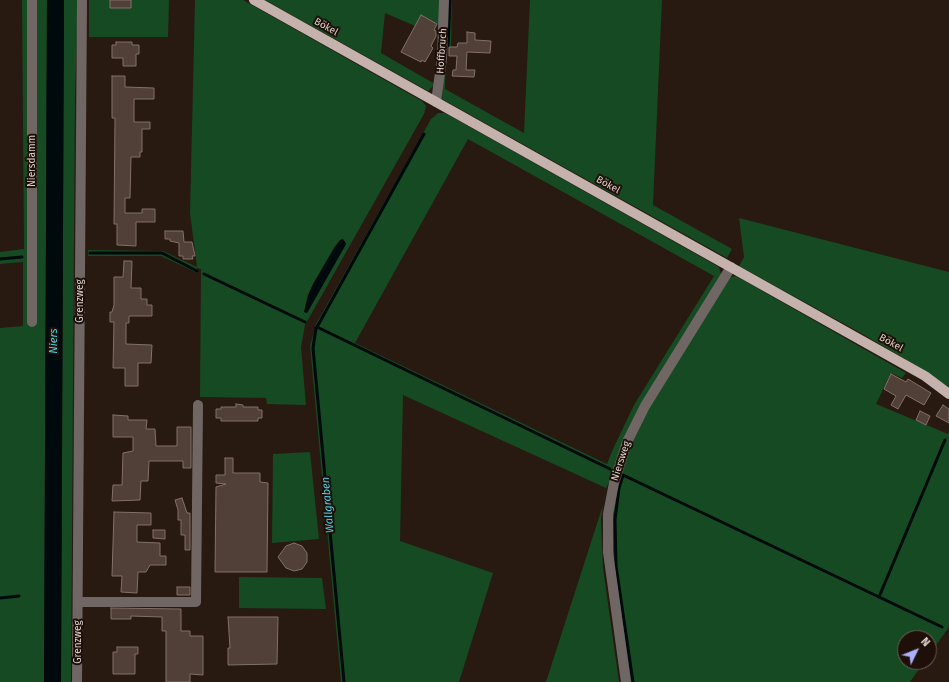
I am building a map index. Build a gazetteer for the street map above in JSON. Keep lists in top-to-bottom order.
{
  "streets": {
    "main road": ["Bökel"],
    "street": [
      "Hoffbruch",
      "Niersdamm",
      "Grenzweg",
      "Niersweg"
    ]
  },
  "crossings": [
    ["Bökel", "Hoffbruch"],
    ["Bökel", "Niersweg"]
  ],
  "water": ["Niers", "Wallgraben"],
  "north": "top right"
}
